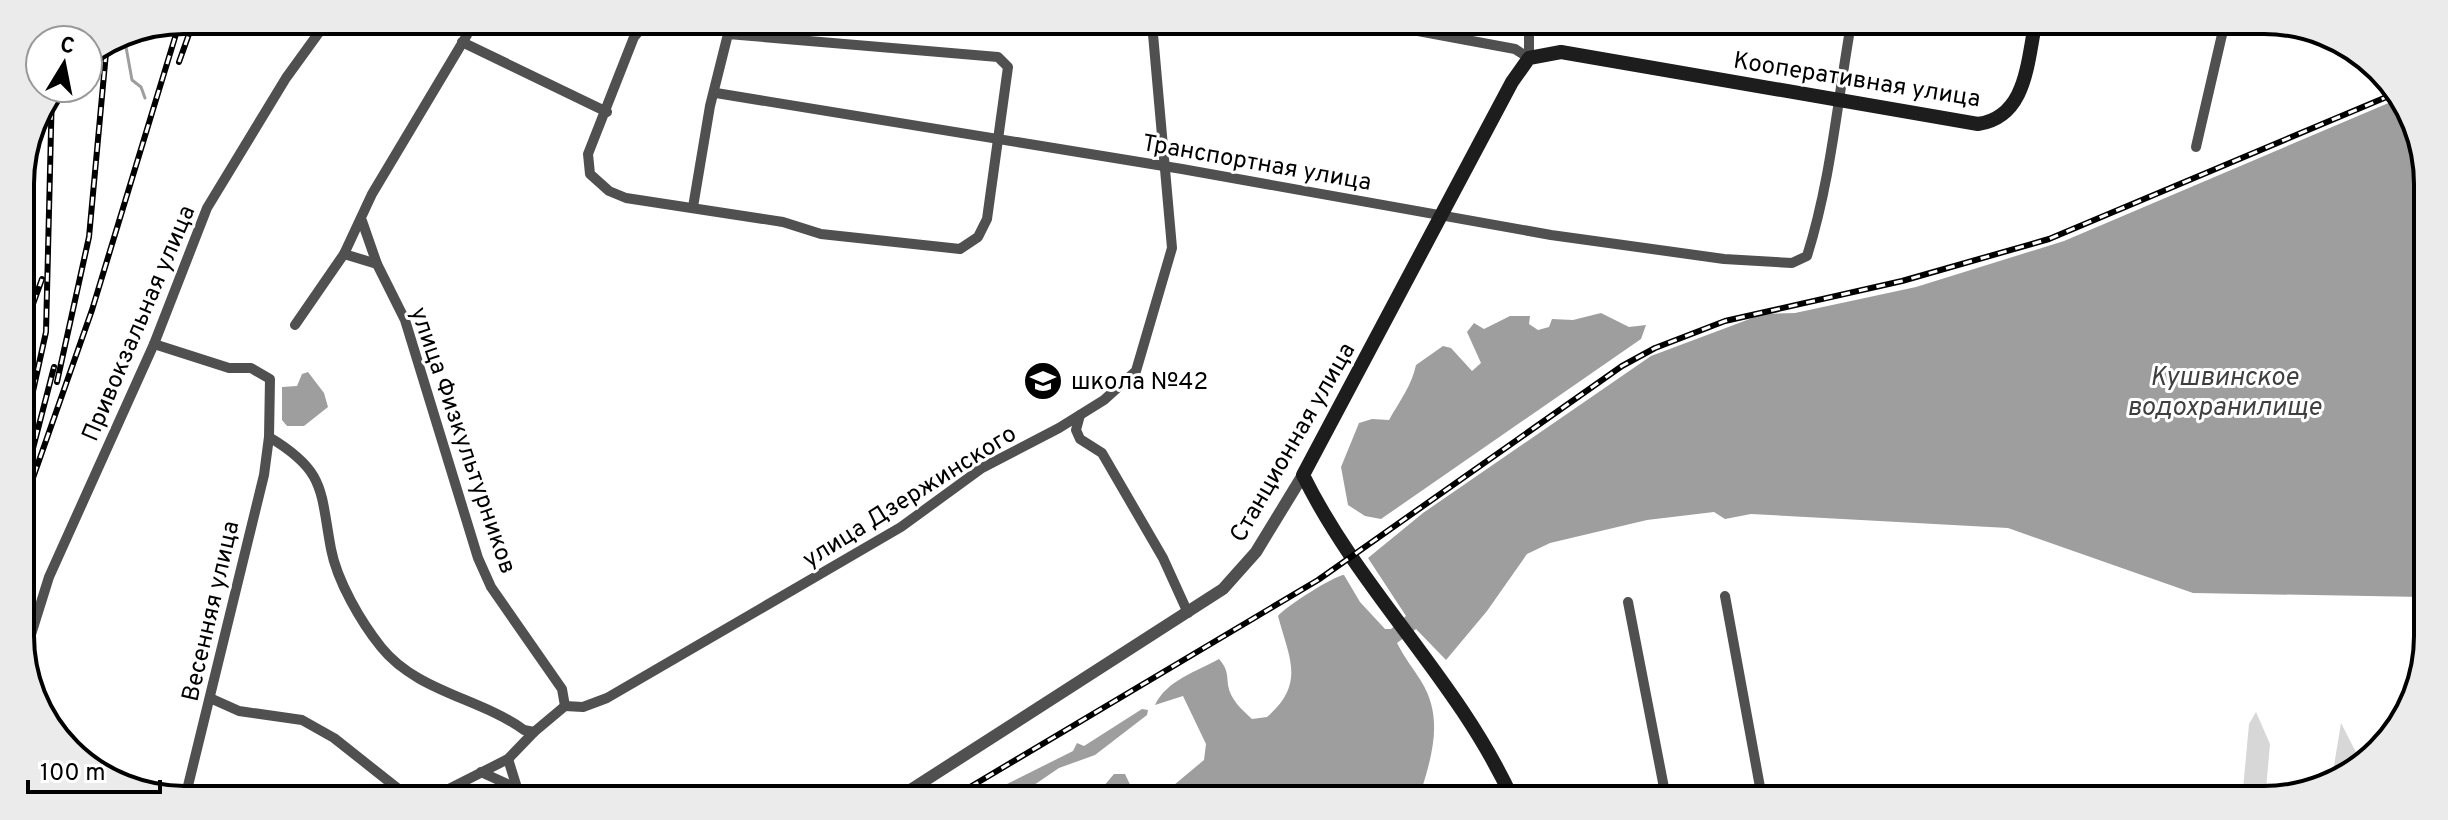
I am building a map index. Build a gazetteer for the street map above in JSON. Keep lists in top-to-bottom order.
{
  "streets": {
    "main road": ["Кооперативная улица", "Станционная улица"],
    "street": [
      "Транспортная улица",
      "Привокзальная улица",
      "улица Физкультурников",
      "улица Дзержинского",
      "Весенняя улица"
    ]
  },
  "crossings": [
    ["Кооперативная улица", "Транспортная улица"],
    ["Кооперативная улица", "Станционная улица"],
    ["Транспортная улица", "Станционная улица"],
    ["Транспортная улица", "улица Дзержинского"],
    ["улица Физкультурников", "улица Дзержинского"]
  ],
  "water": ["Кушвинское водохранилище"],
  "places": {
    "school or university": ["школа №42"]
  },
  "scale_bar": "100 m",
  "north": "top"
}
